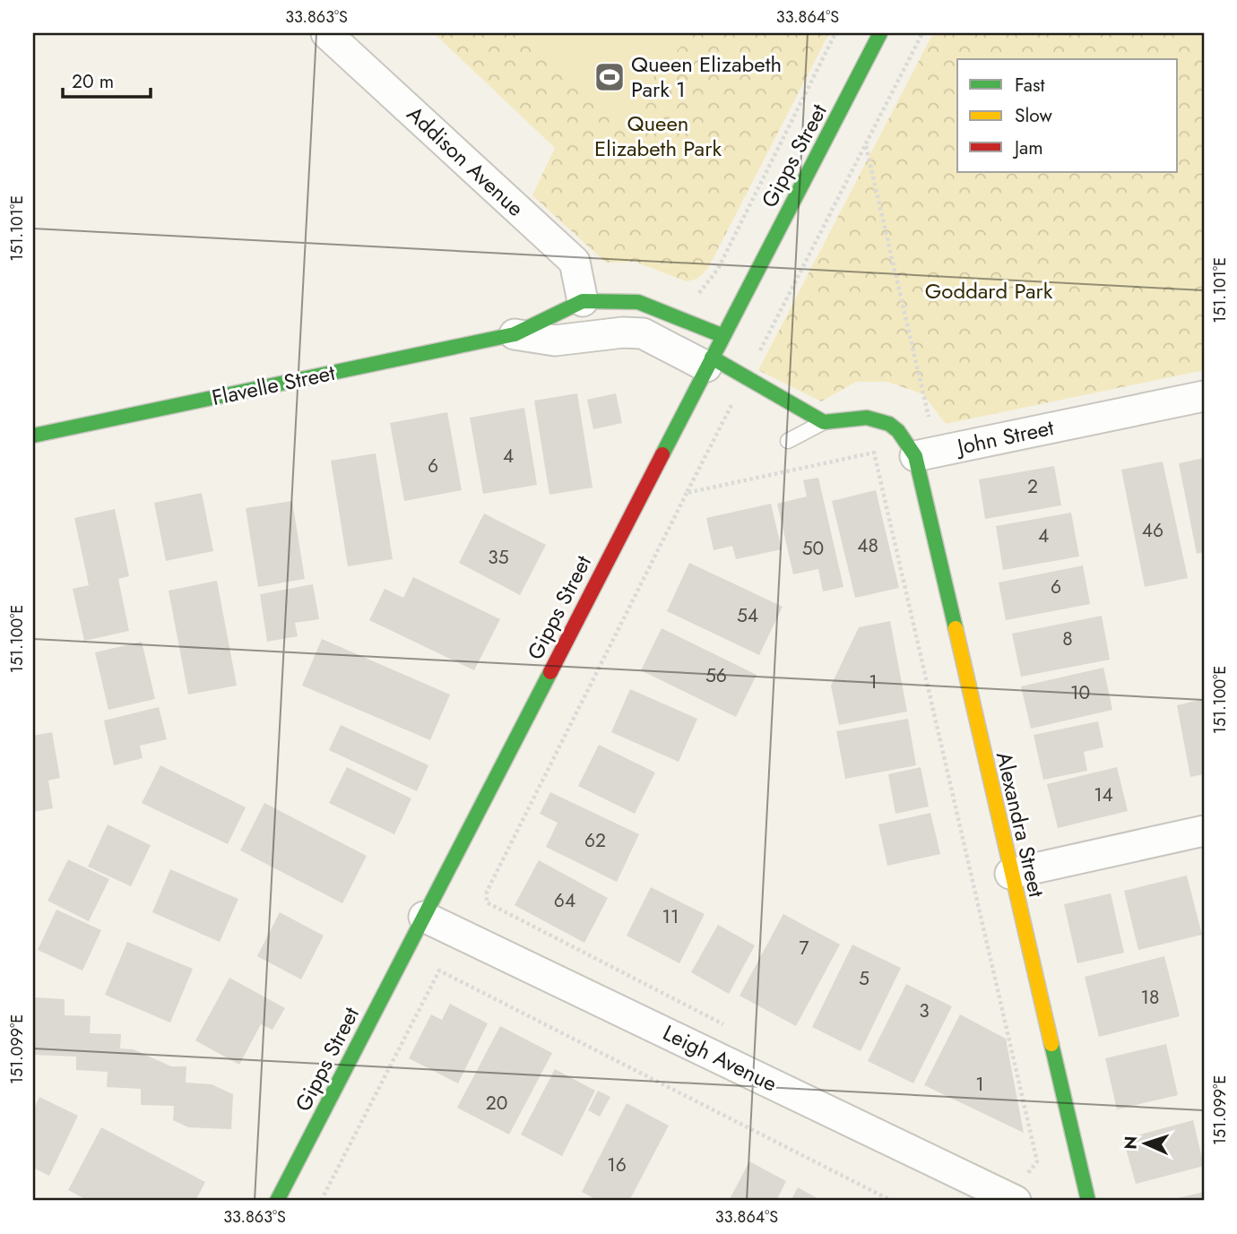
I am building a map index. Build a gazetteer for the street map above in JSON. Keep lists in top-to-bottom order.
{
  "streets": {
    "street": [
      "Gipps Street",
      "Addison Avenue",
      "Flavelle Street",
      "John Street",
      "Alexandra Street",
      "Leigh Avenue"
    ]
  },
  "crossings": [
    ["Gipps Street", "Flavelle Street"],
    ["Gipps Street", "Leigh Avenue"],
    ["Addison Avenue", "Flavelle Street"],
    ["John Street", "Alexandra Street"]
  ],
  "parks": ["Queen Elizabeth Park", "Goddard Park"],
  "places": {
    "sports": ["Queen Elizabeth Park 1"]
  },
  "house_numbers": [
    "4",
    "6",
    "2",
    "46",
    "4",
    "48",
    "50",
    "35",
    "6",
    "54",
    "8",
    "56",
    "1",
    "10",
    "14",
    "62",
    "64",
    "11",
    "7",
    "5",
    "18",
    "3",
    "1",
    "20",
    "16"
  ],
  "legend": ["Fast", "Slow", "Jam"],
  "scale_bar": "20 m",
  "north": "left",
  "coordinates": [
    "33.863°S",
    "33.864°S",
    "151.101°E",
    "151.100°E",
    "151.099°E"
  ]
}
